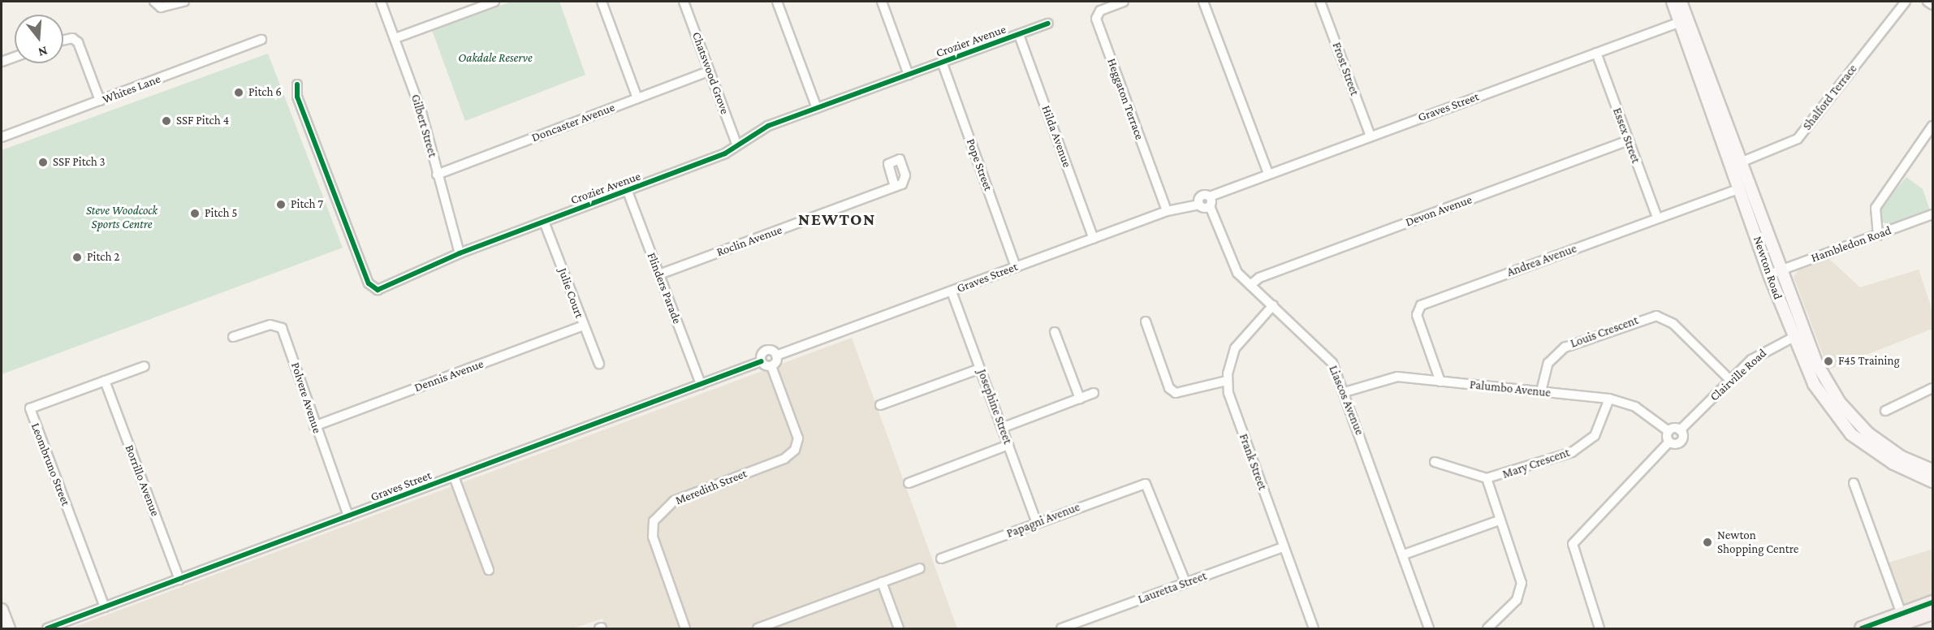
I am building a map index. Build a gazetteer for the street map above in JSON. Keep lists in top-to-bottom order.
{
  "streets": {
    "main road": ["Newton Road"],
    "street": [
      "Crozier Avenue",
      "Frost Street",
      "Chatswood Grove",
      "Whites Lane",
      "Shalford Terrace",
      "Heggaton Terrace",
      "Graves Street",
      "Doncaster Avenue",
      "Gilbert Street",
      "Essex Street",
      "Hilda Avenue",
      "Pope Street",
      "Devon Avenue",
      "Roclin Avenue",
      "Hambledon Road",
      "Andrea Avenue",
      "Flinders Parade",
      "Julie Court",
      "Louis Crescent",
      "Clairville Road",
      "Dennis Avenue",
      "Palumbo Avenue",
      "Polvere Avenue",
      "Liascos Avenue",
      "Josephine Street",
      "Frank Street",
      "Mary Crescent",
      "Leombruno Street",
      "Borrillo Avenue",
      "Meredith Street",
      "Papagni Avenue",
      "Lauretta Street"
    ]
  },
  "crossings": [
    ["Crozier Avenue", "Chatswood Grove"],
    ["Crozier Avenue", "Gilbert Street"],
    ["Crozier Avenue", "Hilda Avenue"],
    ["Crozier Avenue", "Pope Street"],
    ["Crozier Avenue", "Flinders Parade"],
    ["Crozier Avenue", "Julie Court"],
    ["Frost Street", "Graves Street"],
    ["Chatswood Grove", "Doncaster Avenue"],
    ["Shalford Terrace", "Newton Road"],
    ["Heggaton Terrace", "Graves Street"],
    ["Graves Street", "Essex Street"],
    ["Graves Street", "Hilda Avenue"],
    ["Graves Street", "Pope Street"],
    ["Graves Street", "Newton Road"],
    ["Graves Street", "Flinders Parade"],
    ["Graves Street", "Polvere Avenue"],
    ["Graves Street", "Liascos Avenue"],
    ["Graves Street", "Josephine Street"],
    ["Graves Street", "Leombruno Street"],
    ["Graves Street", "Borrillo Avenue"],
    ["Doncaster Avenue", "Gilbert Street"],
    ["Essex Street", "Devon Avenue"],
    ["Essex Street", "Andrea Avenue"],
    ["Devon Avenue", "Liascos Avenue"],
    ["Roclin Avenue", "Flinders Parade"],
    ["Hambledon Road", "Newton Road"],
    ["Andrea Avenue", "Newton Road"],
    ["Andrea Avenue", "Palumbo Avenue"],
    ["Newton Road", "Clairville Road"],
    ["Julie Court", "Dennis Avenue"],
    ["Louis Crescent", "Clairville Road"],
    ["Louis Crescent", "Palumbo Avenue"],
    ["Dennis Avenue", "Polvere Avenue"],
    ["Palumbo Avenue", "Liascos Avenue"],
    ["Palumbo Avenue", "Mary Crescent"],
    ["Josephine Street", "Papagni Avenue"],
    ["Frank Street", "Lauretta Street"],
    ["Leombruno Street", "Borrillo Avenue"],
    ["Papagni Avenue", "Lauretta Street"]
  ],
  "districts": ["NEWTON"],
  "parks": ["Oakdale Reserve", "Steve Woodcock Sports Centre"],
  "places": [
    "Pitch 6",
    "SSF Pitch 4",
    "SSF Pitch 3",
    "Pitch 7",
    "Pitch 5",
    "Pitch 2",
    "F45 Training",
    "Newton Shopping Centre"
  ],
  "north": "bottom"
}
